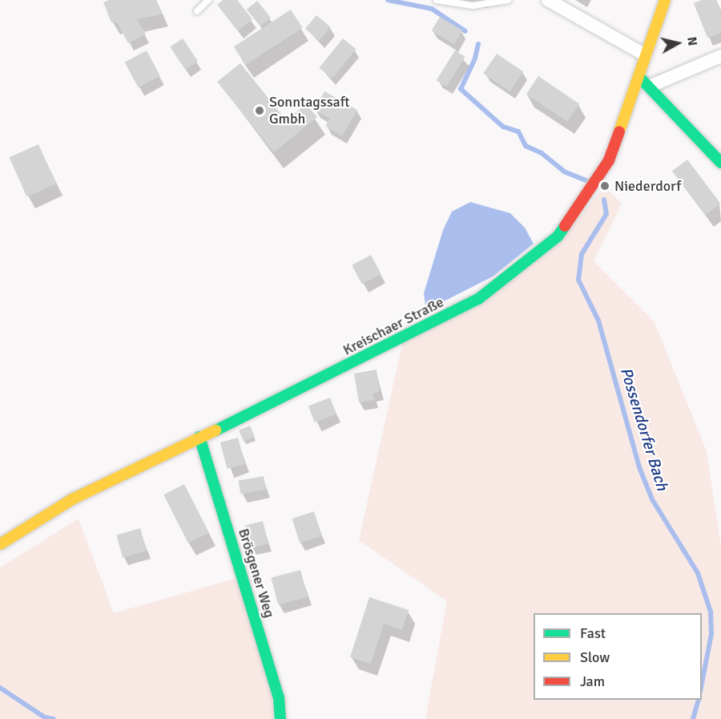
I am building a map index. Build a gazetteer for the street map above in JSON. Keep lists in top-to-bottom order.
{
  "streets": {
    "main road": ["Kreischaer Straße", "Brösgener Weg"]
  },
  "crossings": [
    ["Kreischaer Straße", "Brösgener Weg"]
  ],
  "water": ["Possendorfer Bach"],
  "places": ["Sonntagssaft Gmbh", "Niederdorf"],
  "legend": ["Fast", "Slow", "Jam"],
  "north": "right"
}
